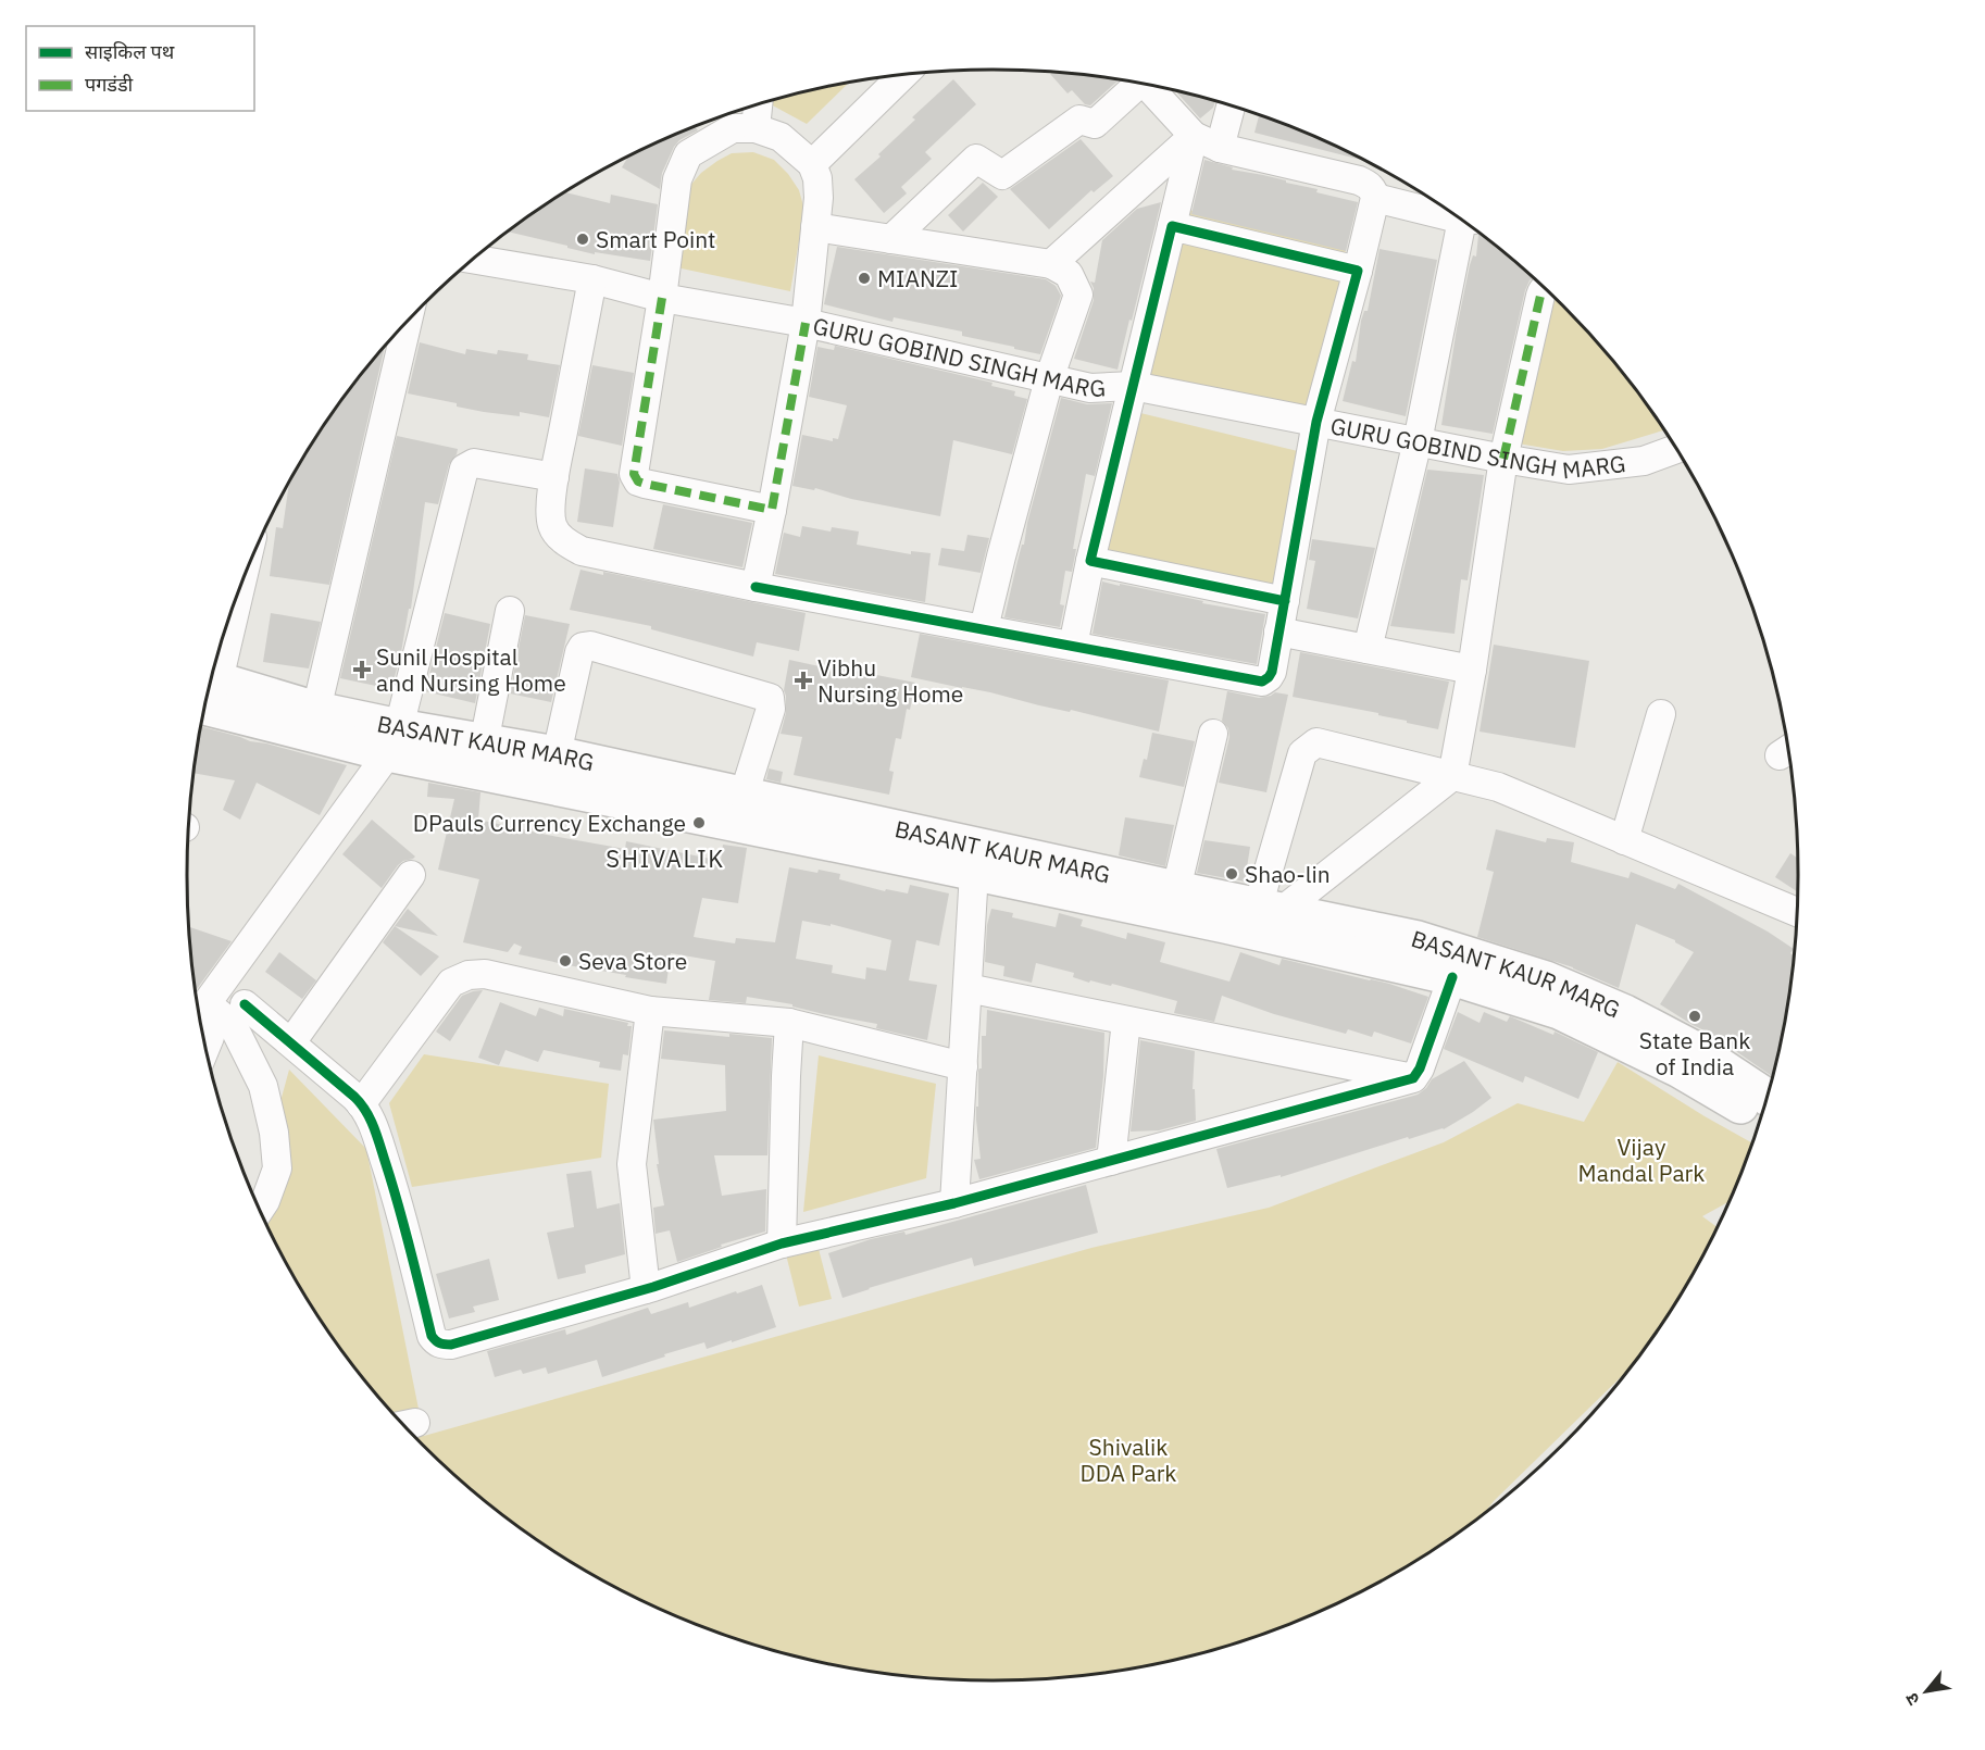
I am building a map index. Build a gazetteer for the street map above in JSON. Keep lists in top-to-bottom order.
{
  "streets": {
    "main road": ["BASANT KAUR MARG"],
    "street": ["GURU GOBIND SINGH MARG"]
  },
  "districts": ["SHIVALIK"],
  "parks": ["Vijay Mandal Park", "Shivalik DDA Park"],
  "places": {
    "other": [
      "Smart Point",
      "MIANZI",
      "DPauls Currency Exchange",
      "Shao-lin",
      "Seva Store",
      "State Bank of India"
    ],
    "health": ["Sunil Hospital and Nursing Home", "Vibhu Nursing Home"]
  },
  "legend": ["साइकिल पथ", "पगडंडी"],
  "north": "bottom left"
}
